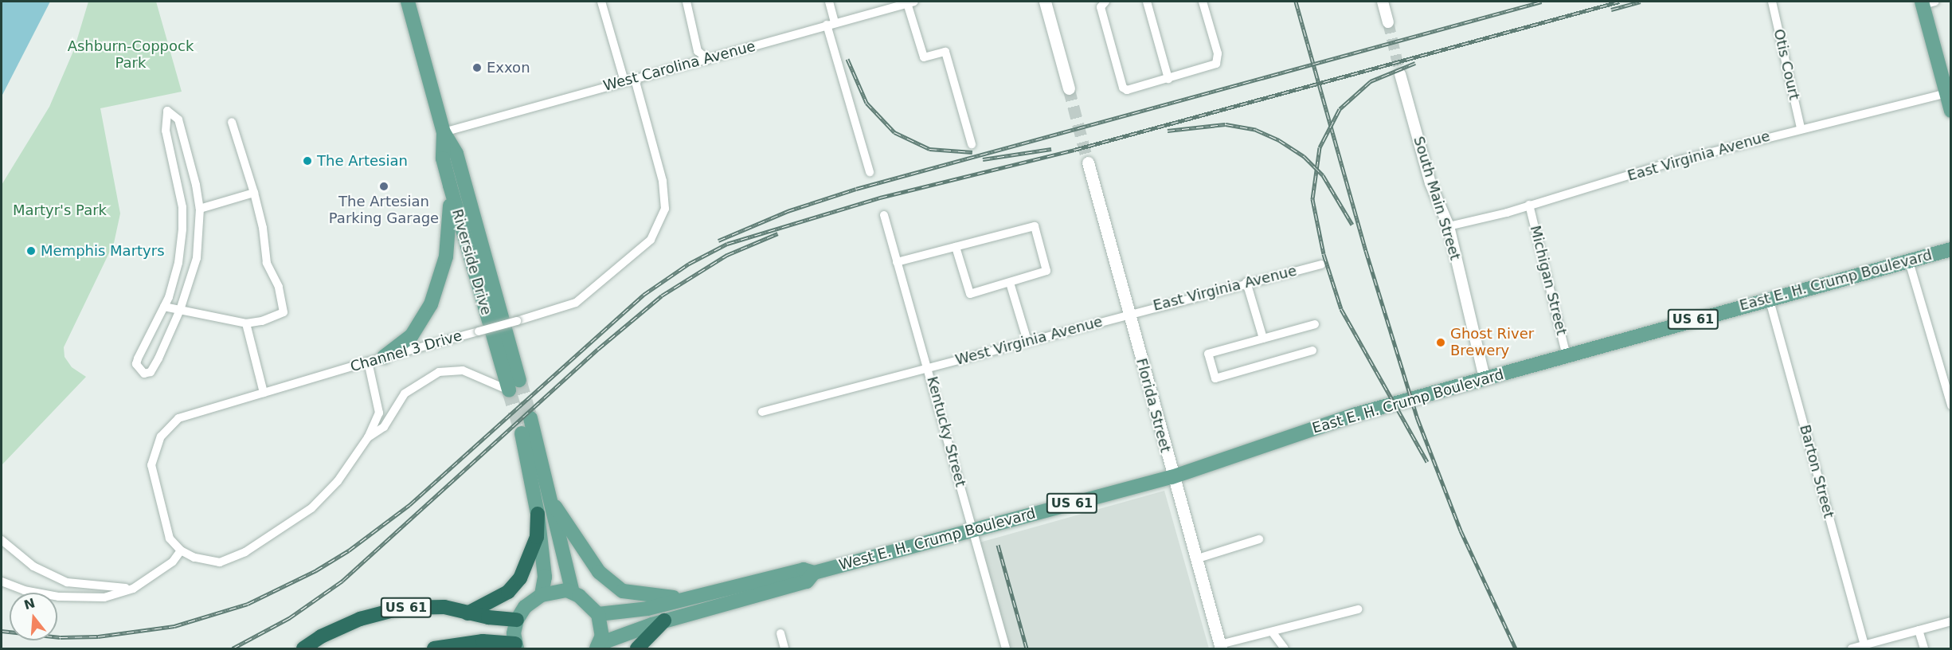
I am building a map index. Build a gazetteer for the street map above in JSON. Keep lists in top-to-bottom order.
{
  "streets": {
    "highway": ["US 61"],
    "main road": [
      "Riverside Drive",
      "East E. H. Crump Boulevard",
      "Florida Street",
      "West E. H. Crump Boulevard"
    ],
    "street": [
      "Otis Court",
      "West Carolina Avenue",
      "East Virginia Avenue",
      "South Main Street",
      "Michigan Street",
      "West Virginia Avenue",
      "Channel 3 Drive",
      "Kentucky Street",
      "Barton Street"
    ]
  },
  "crossings": [
    ["Otis Court", "East Virginia Avenue"],
    ["West Carolina Avenue", "Riverside Drive"],
    ["West Carolina Avenue", "Channel 3 Drive"],
    ["East Virginia Avenue", "South Main Street"],
    ["East Virginia Avenue", "Michigan Street"],
    ["East Virginia Avenue", "West Virginia Avenue"],
    ["East Virginia Avenue", "Florida Street"],
    ["South Main Street", "East E. H. Crump Boulevard"],
    ["Michigan Street", "East E. H. Crump Boulevard"],
    ["East E. H. Crump Boulevard", "Florida Street"],
    ["East E. H. Crump Boulevard", "Barton Street"],
    ["East E. H. Crump Boulevard", "West E. H. Crump Boulevard"],
    ["West Virginia Avenue", "Florida Street"],
    ["West Virginia Avenue", "Kentucky Street"],
    ["Florida Street", "West E. H. Crump Boulevard"],
    ["Kentucky Street", "West E. H. Crump Boulevard"]
  ],
  "parks": ["Ashburn-Coppock Park", "Martyr's Park"],
  "places": [
    "Exxon",
    "The Artesian",
    "The Artesian Parking Garage",
    "Memphis Martyrs",
    "Ghost River Brewery"
  ],
  "north": "top"
}
